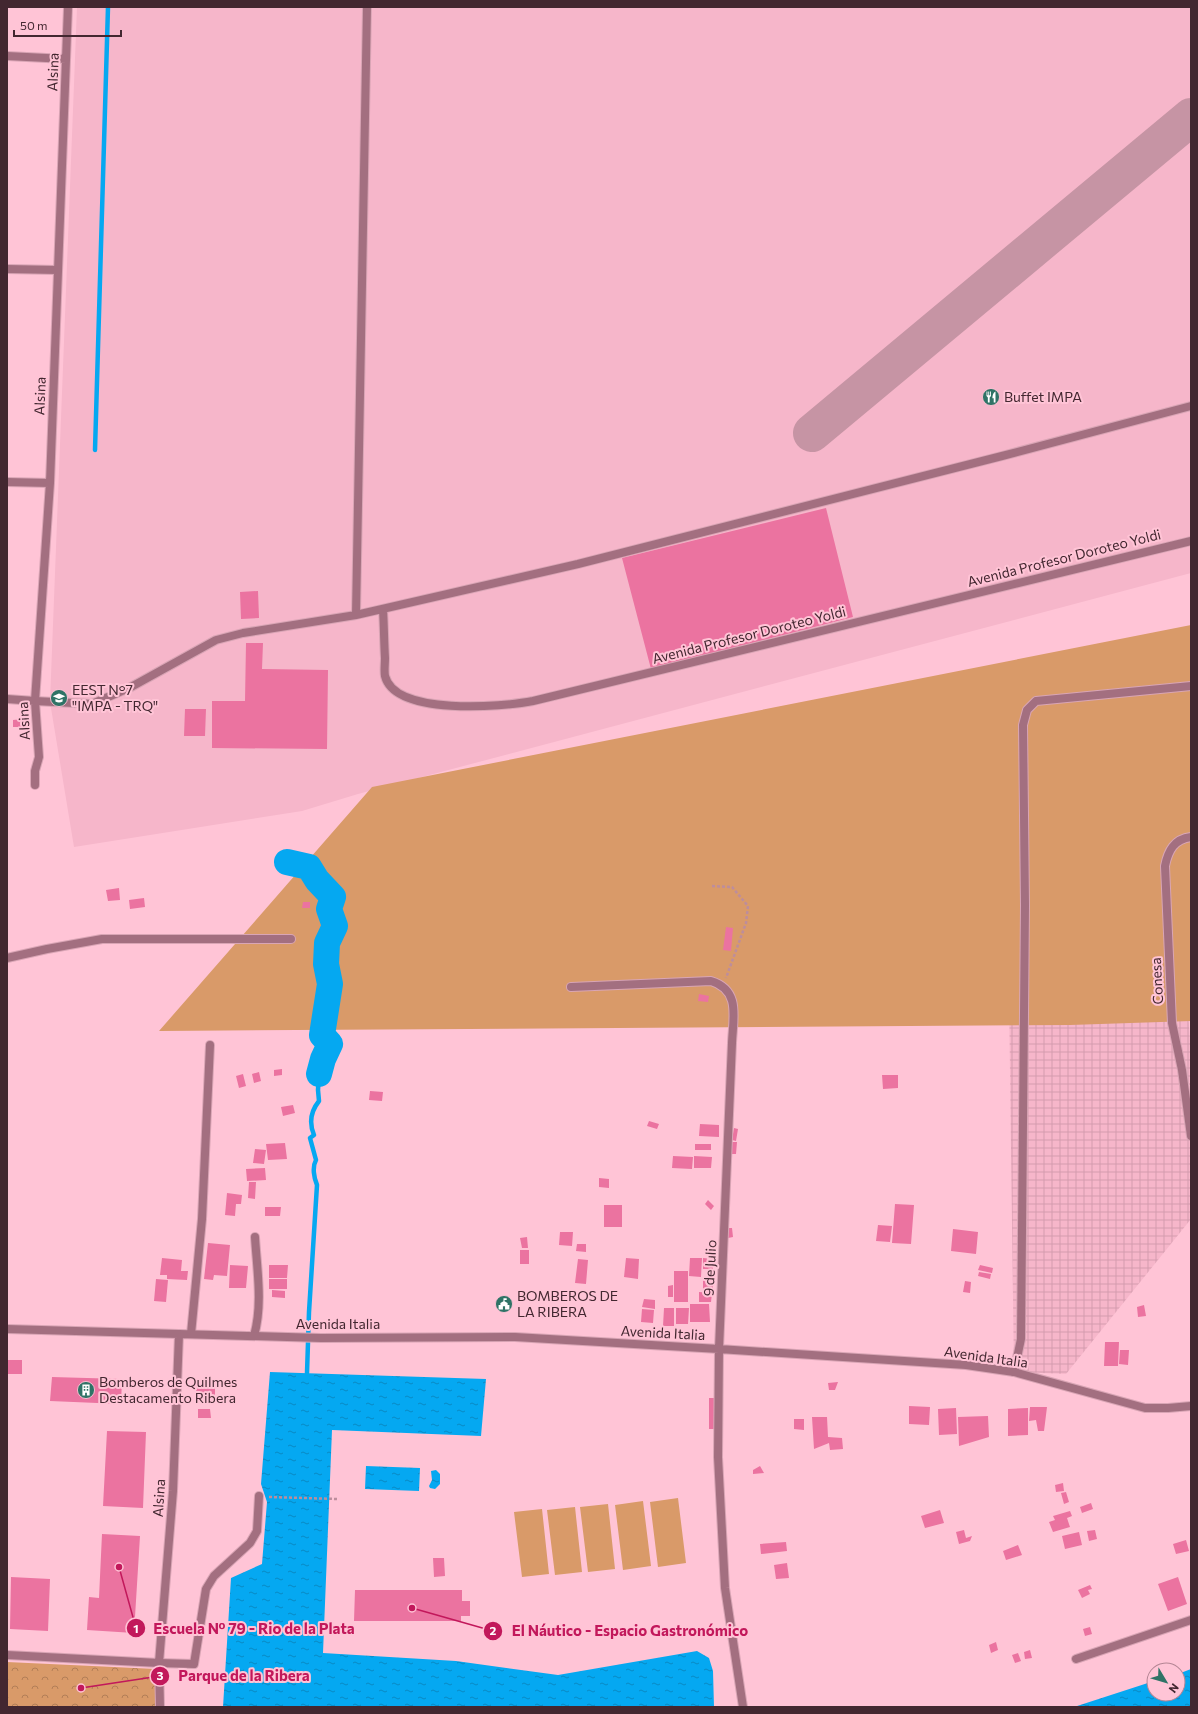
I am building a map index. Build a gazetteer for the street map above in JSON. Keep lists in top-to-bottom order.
{
  "streets": {
    "street": [
      "Alsina",
      "Avenida Profesor Doroteo Yoldi",
      "Conesa",
      "9 de Julio",
      "Avenida Italia"
    ]
  },
  "crossings": [
    ["Alsina", "Avenida Italia"],
    ["9 de Julio", "Avenida Italia"]
  ],
  "places": {
    "restaurant": ["Buffet IMPA"],
    "school or university": ["EEST N°7 \"IMPA - TRQ\""],
    "public building": ["BOMBEROS DE LA RIBERA"],
    "building": ["Bomberos de Quilmes Destacamento Ribera"],
    "other": ["Escuela Nº 79 - Rio de la Plata", "El Náutico - Espacio Gastronómico", "Parque de la Ribera"]
  },
  "scale_bar": "50 m",
  "north": "bottom right"
}
